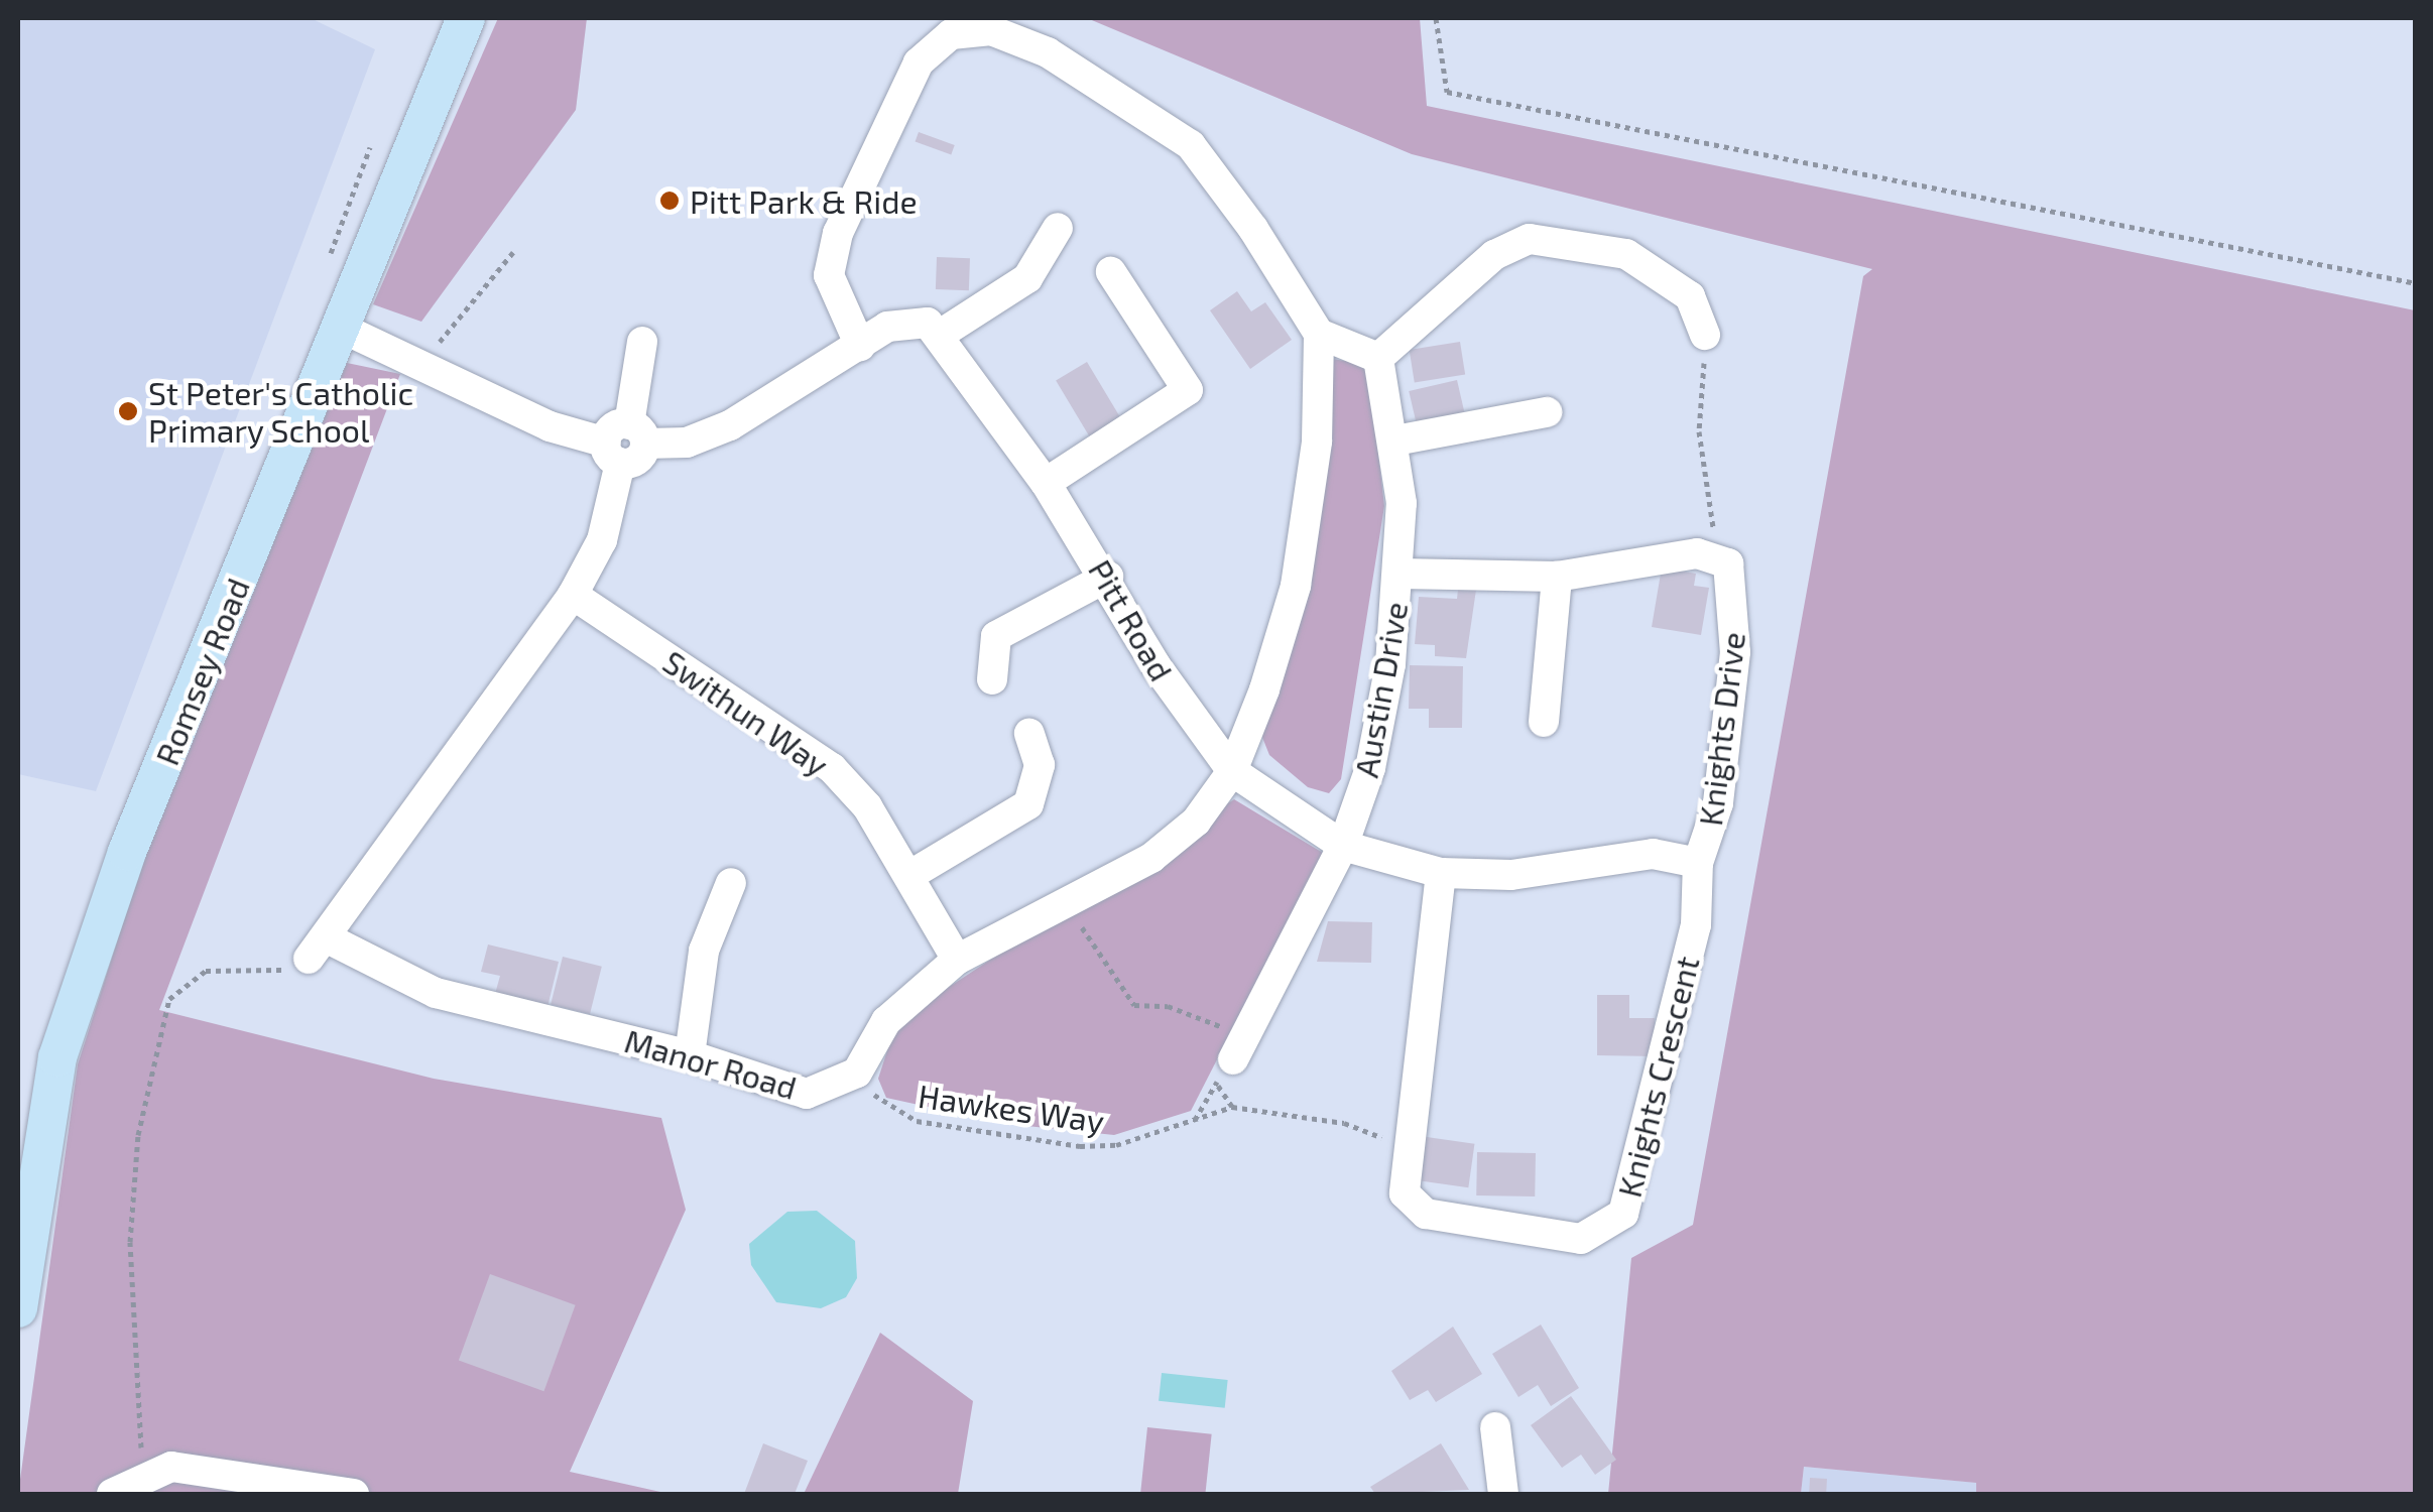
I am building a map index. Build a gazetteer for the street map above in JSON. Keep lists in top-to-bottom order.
{
  "streets": {
    "main road": ["Romsey Road"],
    "street": [
      "Pitt Road",
      "Austin Drive",
      "Swithun Way",
      "Knights Drive",
      "Manor Road",
      "Knights Crescent"
    ],
    "path": ["Hawkes Way"]
  },
  "crossings": [
    ["Pitt Road", "Austin Drive"],
    ["Pitt Road", "Knights Drive"],
    ["Pitt Road", "Knights Crescent"],
    ["Knights Drive", "Knights Crescent"],
    ["Manor Road", "Hawkes Way"],
    ["Knights Crescent", "Hawkes Way"]
  ],
  "places": ["Pitt Park & Ride", "St Peter's Catholic Primary School"]
}
